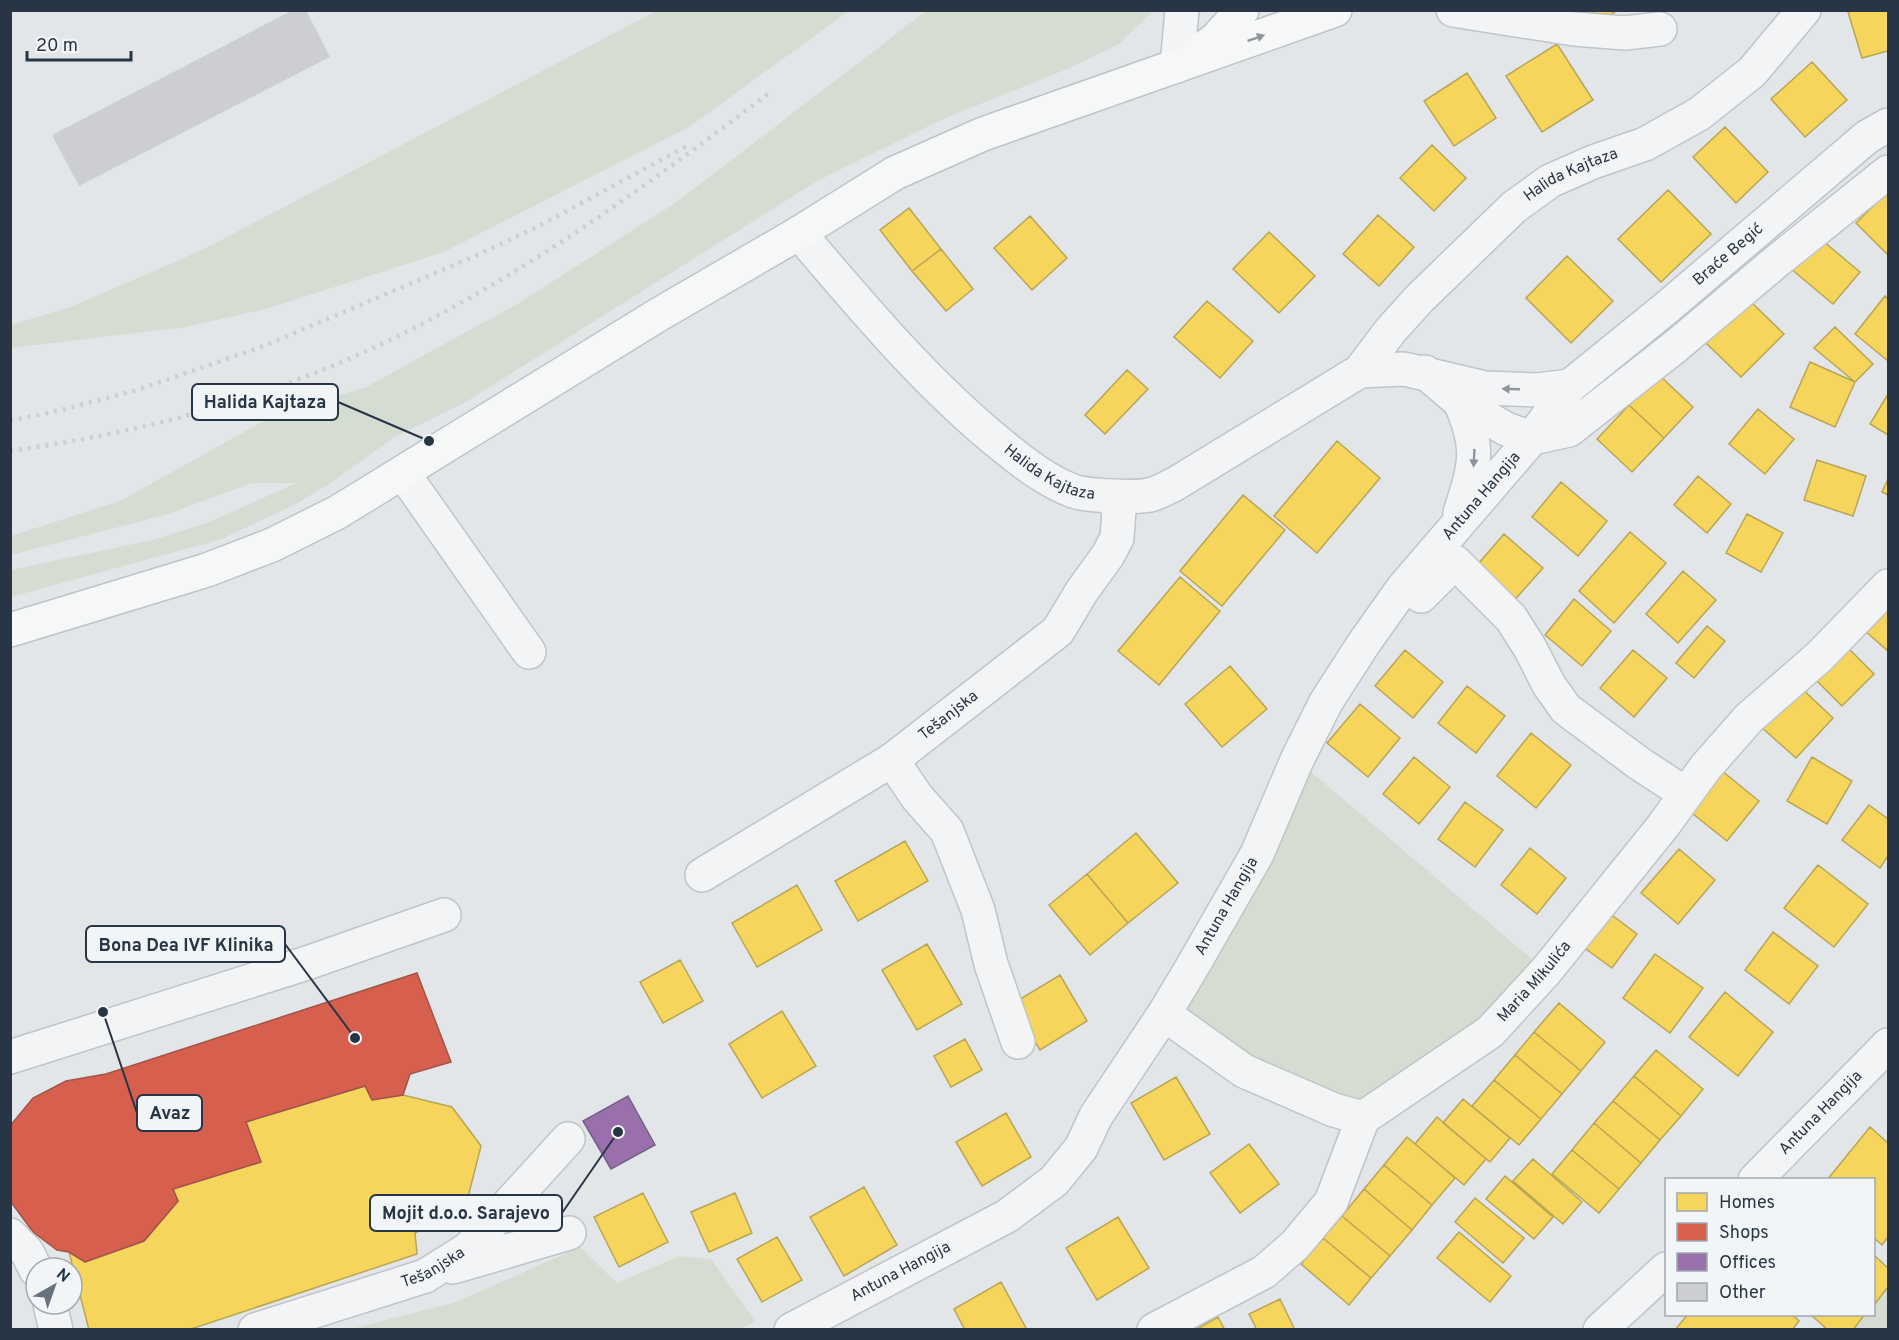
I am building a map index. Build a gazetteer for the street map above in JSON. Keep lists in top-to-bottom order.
{
  "streets": {
    "street": [
      "Halida Kajtaza",
      "Braće Begić",
      "Antuna Hangija",
      "Tešanjska",
      "Maria Mikulića"
    ]
  },
  "crossings": [
    ["Halida Kajtaza", "Braće Begić"],
    ["Halida Kajtaza", "Antuna Hangija"],
    ["Halida Kajtaza", "Tešanjska"],
    ["Braće Begić", "Antuna Hangija"]
  ],
  "places": [
    "Halida Kajtaza",
    "Avaz",
    "Bona Dea IVF Klinika",
    "Mojit d.o.o. Sarajevo"
  ],
  "legend": [
    "Homes",
    "Shops",
    "Offices",
    "Other"
  ],
  "scale_bar": "20 m",
  "north": "top right"
}
